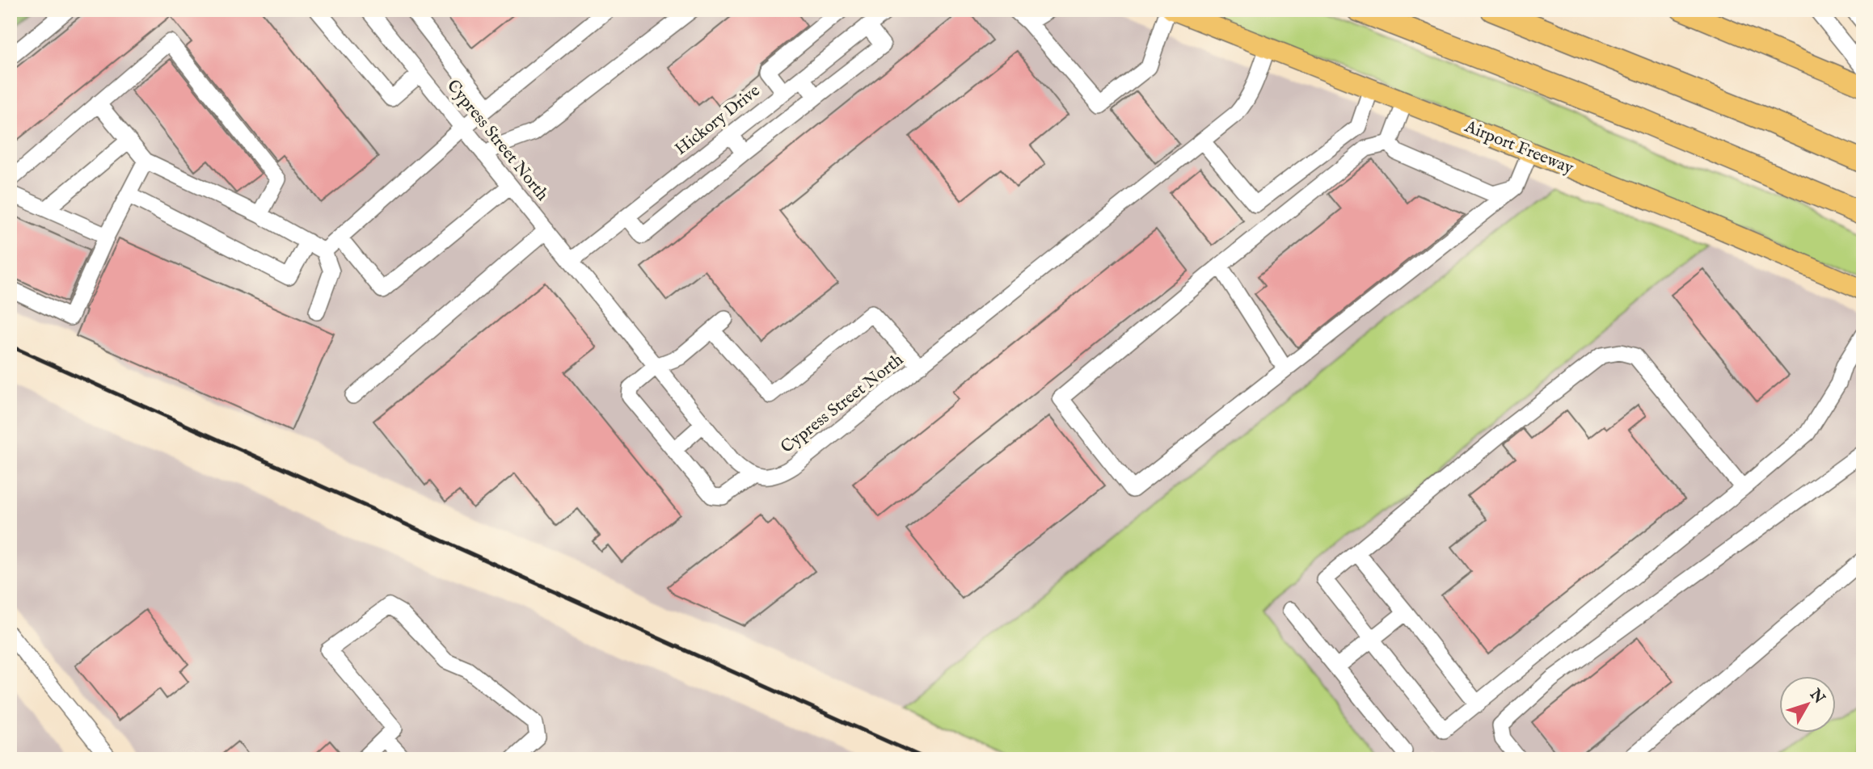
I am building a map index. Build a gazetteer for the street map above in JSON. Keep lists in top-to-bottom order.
{
  "streets": {
    "main road": ["Airport Freeway"],
    "street": ["Hickory Drive", "Cypress Street North"]
  },
  "crossings": [
    ["Hickory Drive", "Cypress Street North"],
    ["Cypress Street North", "Airport Freeway"]
  ],
  "north": "top right"
}
